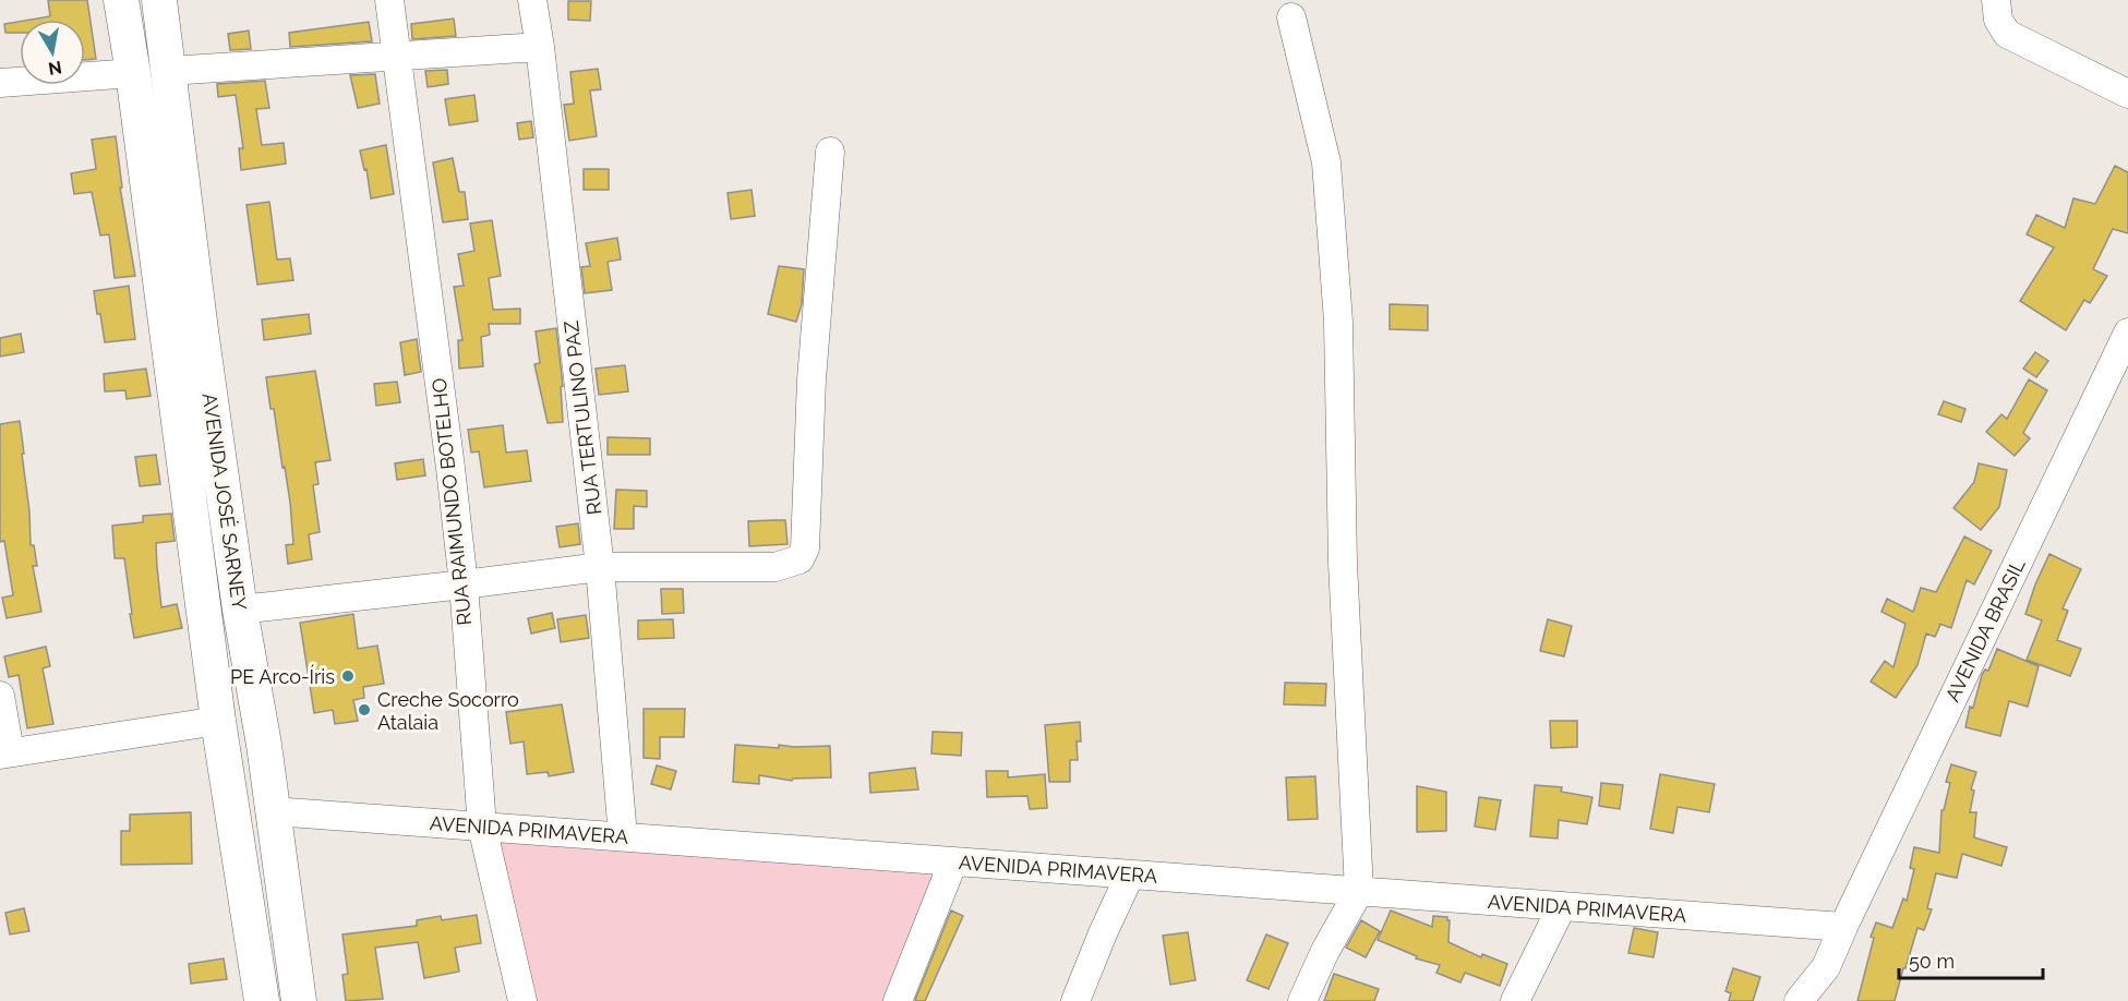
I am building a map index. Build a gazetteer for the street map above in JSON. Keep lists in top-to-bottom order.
{
  "streets": {
    "main road": ["AVENIDA JOSÉ SARNEY"],
    "street": [
      "RUA TERTULINO PAZ",
      "RUA RAIMUNDO BOTELHO",
      "AVENIDA BRASIL",
      "AVENIDA PRIMAVERA"
    ]
  },
  "crossings": [
    ["RUA TERTULINO PAZ", "AVENIDA PRIMAVERA"],
    ["AVENIDA JOSÉ SARNEY", "AVENIDA PRIMAVERA"],
    ["RUA RAIMUNDO BOTELHO", "AVENIDA PRIMAVERA"],
    ["AVENIDA BRASIL", "AVENIDA PRIMAVERA"]
  ],
  "places": ["PE Arco-Íris", "Creche Socorro Atalaia"],
  "scale_bar": "50 m",
  "north": "bottom"
}
